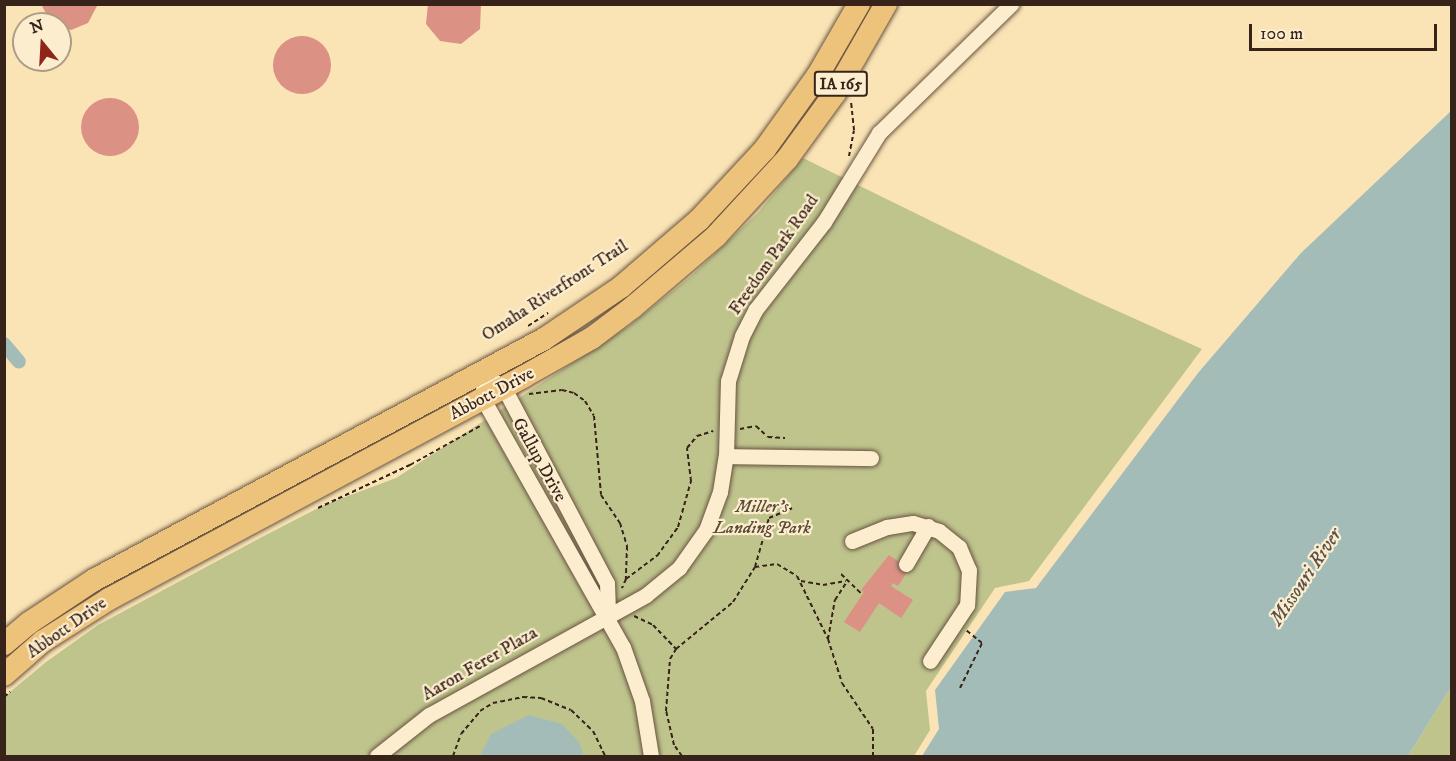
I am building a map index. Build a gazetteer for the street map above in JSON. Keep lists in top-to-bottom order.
{
  "streets": {
    "highway": ["IA 165", "Abbott Drive"],
    "street": ["Freedom Park Road", "Gallup Drive", "Aaron Ferer Plaza"],
    "path": ["Omaha Riverfront Trail"]
  },
  "crossings": [
    ["Freedom Park Road", "Gallup Drive"],
    ["Freedom Park Road", "Aaron Ferer Plaza"],
    ["Abbott Drive", "Gallup Drive"],
    ["Gallup Drive", "Aaron Ferer Plaza"]
  ],
  "water": ["Missouri River"],
  "parks": ["Miller's Landing Park"],
  "scale_bar": "100 m",
  "north": "top"
}
